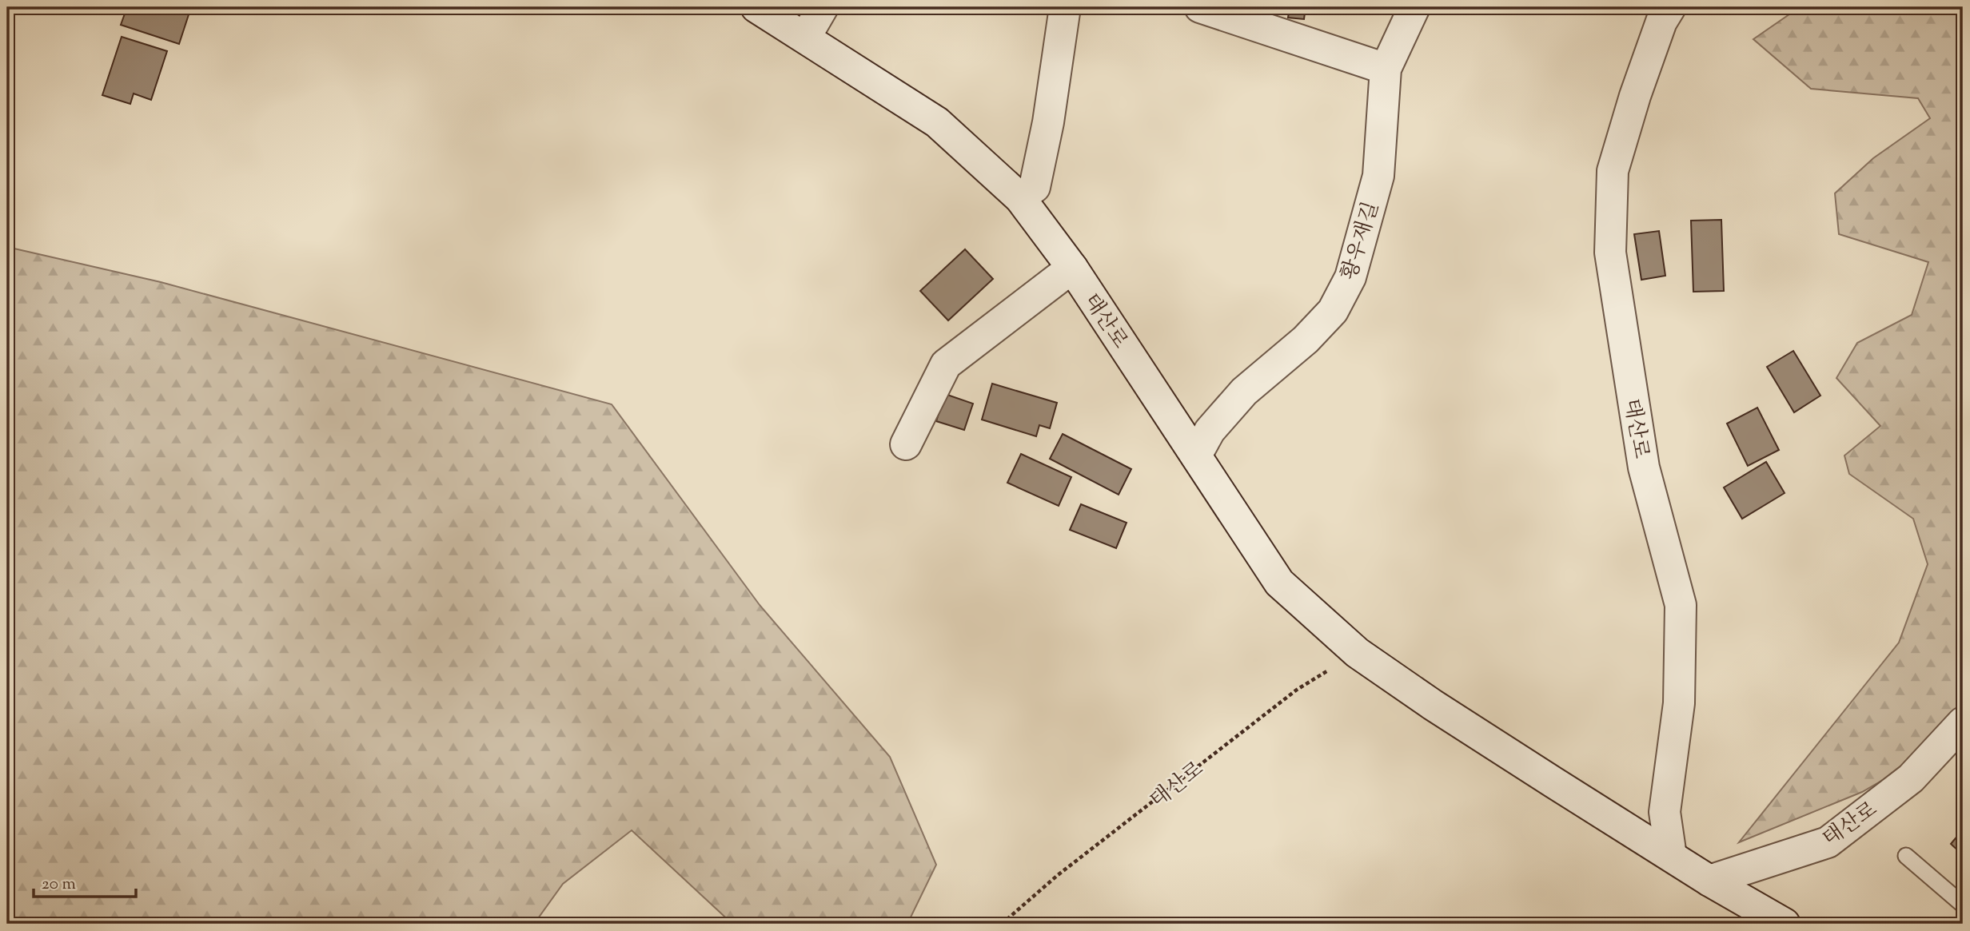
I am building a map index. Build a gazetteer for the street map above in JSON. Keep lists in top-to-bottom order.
{
  "streets": {
    "street": ["황우재길", "태산로"]
  },
  "crossings": [
    ["황우재길", "태산로"]
  ],
  "scale_bar": "20 m"
}
